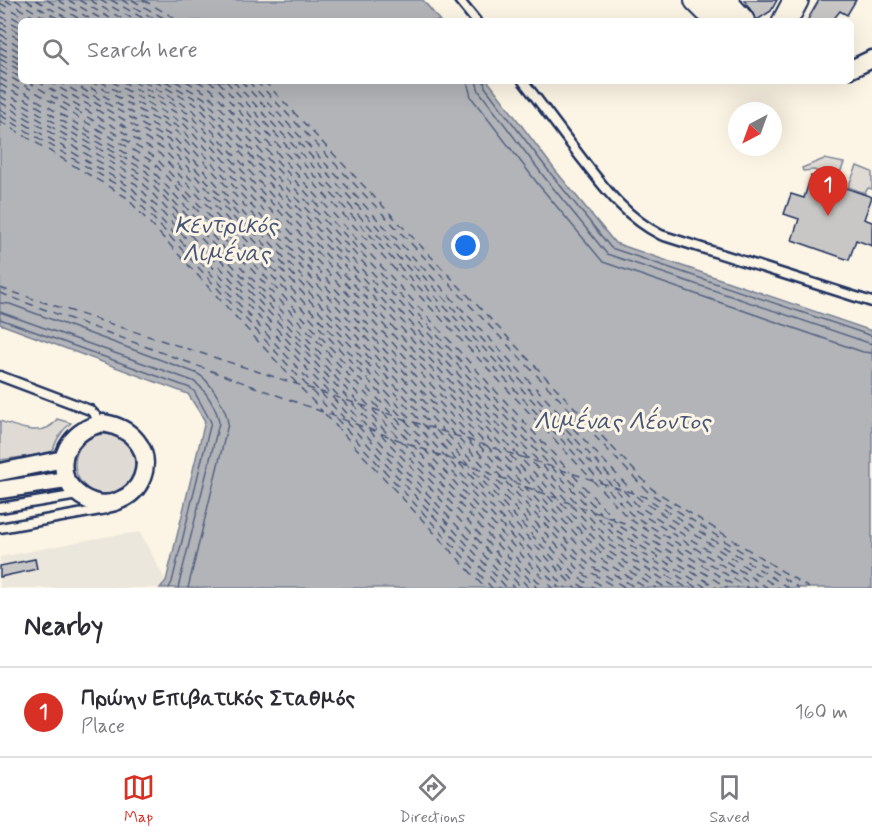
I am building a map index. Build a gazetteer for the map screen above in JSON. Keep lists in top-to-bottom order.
{
  "water": ["Κεντρικός Λιμένας", "Λιμένας Λέοντος"],
  "north": "bottom left",
  "page": {
    "search": "Search here",
    "pins": "1",
    "heading": "Nearby",
    "list": [
      {
        "mark": "1",
        "name": "Πρώην Επιβατικός Σταθμός",
        "note": "Place",
        "value": "160 m"
      }
    ],
    "nav": ["Map", "Directions", "Saved"]
  }
}
